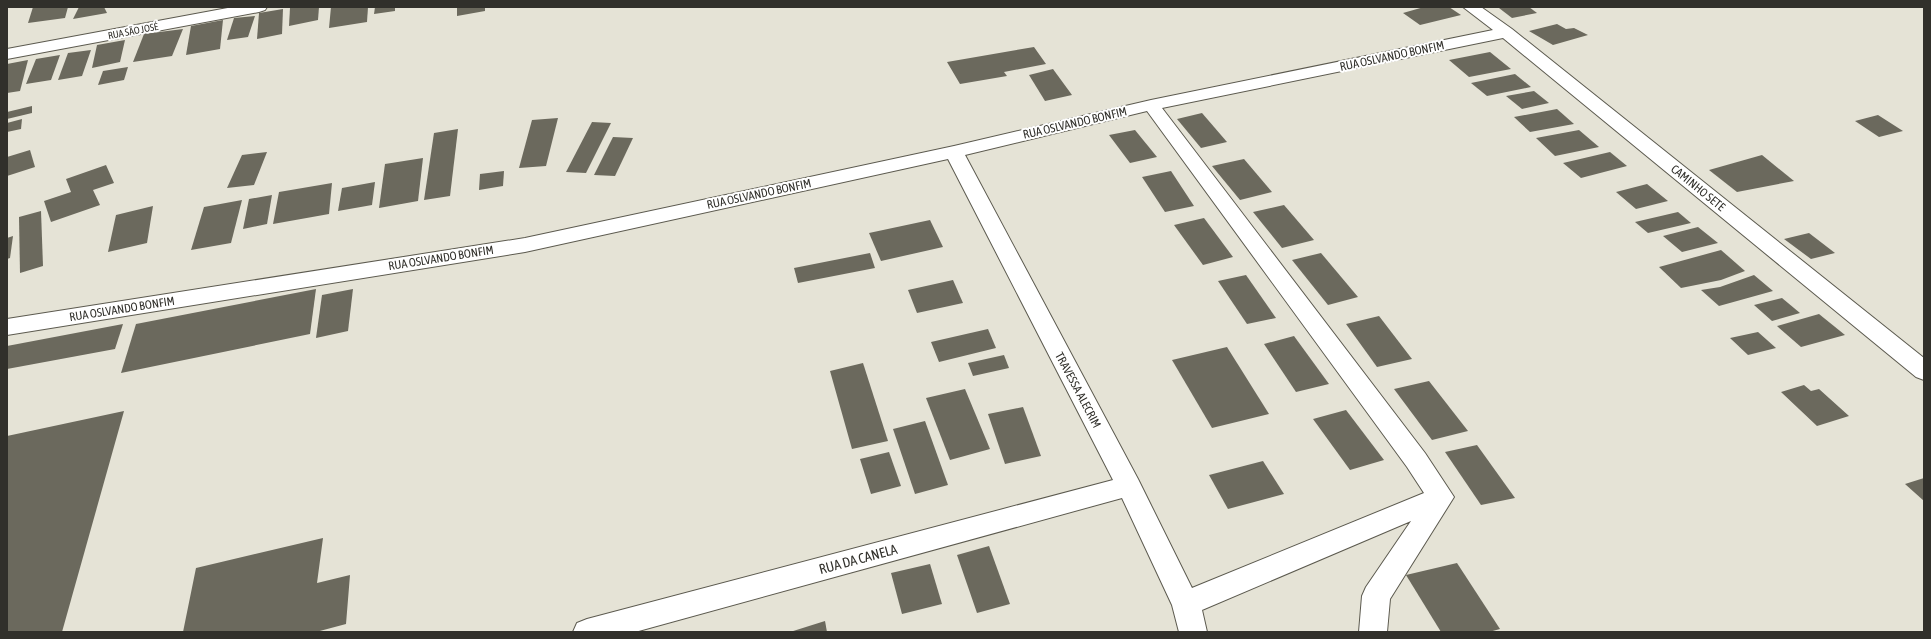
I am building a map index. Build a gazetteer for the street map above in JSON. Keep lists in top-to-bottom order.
{
  "streets": {
    "street": [
      "RUA SÃO JOSÉ",
      "RUA OSLVANDO BONFIM",
      "CAMINHO SETE",
      "TRAVESSA ALECRIM",
      "RUA DA CANELA"
    ]
  },
  "crossings": [
    ["RUA OSLVANDO BONFIM", "CAMINHO SETE"],
    ["RUA OSLVANDO BONFIM", "TRAVESSA ALECRIM"],
    ["TRAVESSA ALECRIM", "RUA DA CANELA"]
  ]
}
